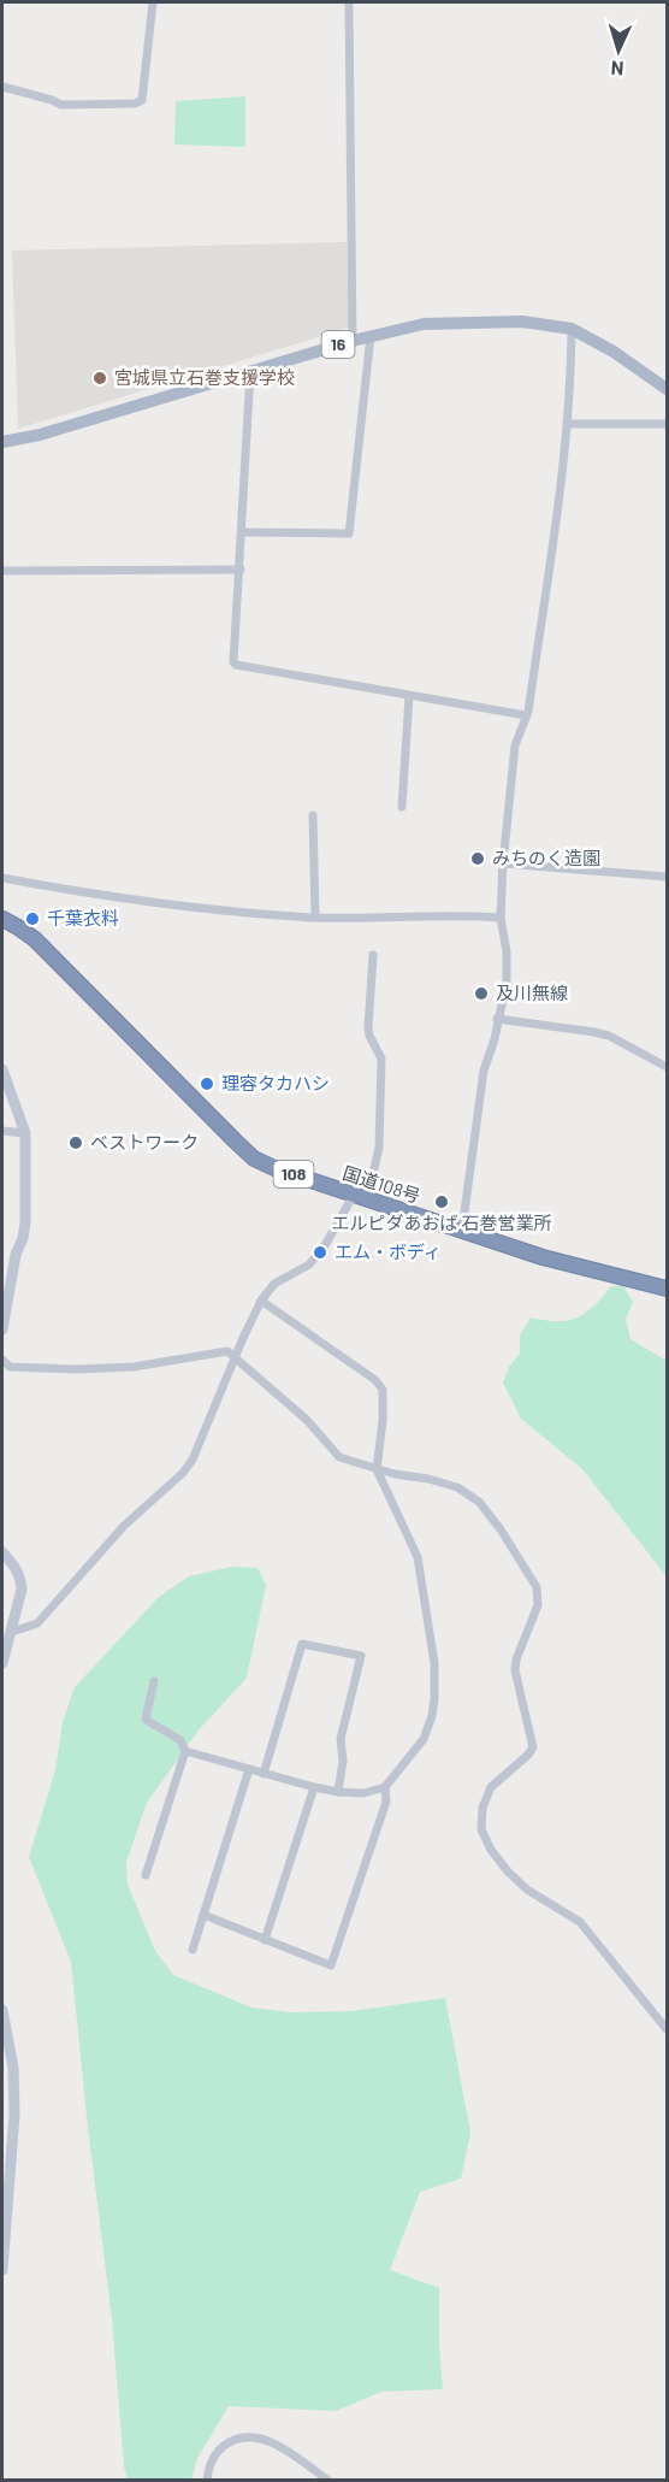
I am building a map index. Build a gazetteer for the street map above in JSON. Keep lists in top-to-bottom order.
{
  "streets": {
    "highway": ["108", "国道108号"],
    "main road": ["16"]
  },
  "places": [
    "宮城県立石巻支援学校",
    "みちのく造園",
    "千葉衣料",
    "及川無線",
    "理容タカハシ",
    "ベストワーク",
    "エルピダあおば 石巻営業所",
    "エム・ボディ"
  ],
  "north": "bottom"
}
